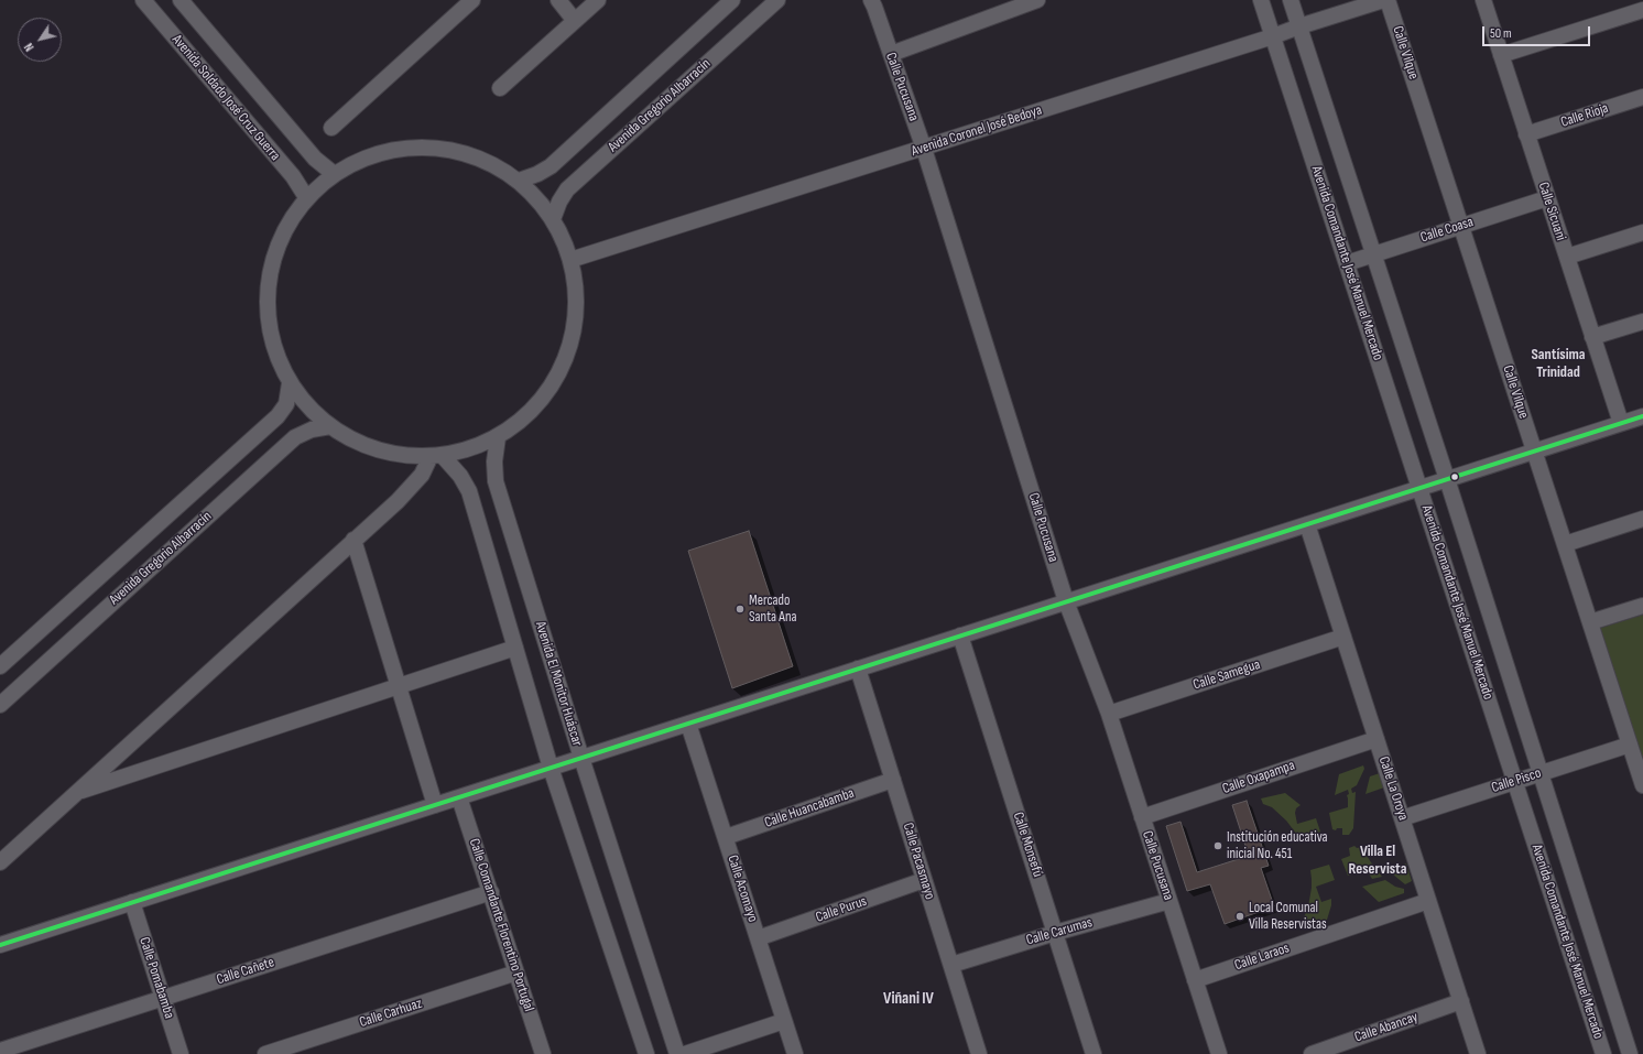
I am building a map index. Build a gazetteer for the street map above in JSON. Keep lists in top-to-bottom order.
{
  "streets": {
    "street": [
      "Calle Vilque",
      "Calle Pucusana",
      "Avenida Soldado José Cruz Guerra",
      "Avenida Gregorio Albarracín",
      "Calle Rioja",
      "Avenida Coronel José Bedoya",
      "Calle Sicuani",
      "Calle Coasa",
      "Avenida Comandante José Manuel Mercado",
      "Calle Samegua",
      "Avenida El Monitor Huáscar",
      "Calle Oxapampa",
      "Calle Pisco",
      "Calle La Oroya",
      "Calle Huancabamba",
      "Calle Monsefú",
      "Calle Pacasmayo",
      "Calle Acomayo",
      "Calle Purus",
      "Calle Comandante Florentino Portugal",
      "Calle Carumas",
      "Calle Laraos",
      "Calle Cañete",
      "Calle Pomabamba",
      "Calle Carhuaz",
      "Calle Abancay"
    ]
  },
  "crossings": [
    ["Calle Vilque", "Calle Coasa"],
    ["Calle Vilque", "Calle Pisco"],
    ["Calle Pucusana", "Avenida Coronel José Bedoya"],
    ["Calle Pucusana", "Calle Samegua"],
    ["Calle Pucusana", "Calle Oxapampa"],
    ["Calle Pucusana", "Calle Carumas"],
    ["Calle Pucusana", "Calle Laraos"],
    ["Calle Rioja", "Calle Sicuani"],
    ["Avenida Coronel José Bedoya", "Avenida Comandante José Manuel Mercado"],
    ["Calle Sicuani", "Calle Coasa"],
    ["Calle Coasa", "Avenida Comandante José Manuel Mercado"],
    ["Avenida Comandante José Manuel Mercado", "Calle Pisco"],
    ["Calle Samegua", "Calle La Oroya"],
    ["Calle Oxapampa", "Calle La Oroya"],
    ["Calle Pisco", "Calle La Oroya"],
    ["Calle La Oroya", "Calle Laraos"],
    ["Calle La Oroya", "Calle Abancay"],
    ["Calle Huancabamba", "Calle Pacasmayo"],
    ["Calle Huancabamba", "Calle Acomayo"],
    ["Calle Monsefú", "Calle Carumas"],
    ["Calle Pacasmayo", "Calle Purus"],
    ["Calle Pacasmayo", "Calle Carumas"],
    ["Calle Acomayo", "Calle Purus"],
    ["Calle Comandante Florentino Portugal", "Calle Cañete"],
    ["Calle Comandante Florentino Portugal", "Calle Carhuaz"],
    ["Calle Cañete", "Calle Pomabamba"]
  ],
  "districts": ["Santísima Trinidad", "Villa El Reservista", "Viñani IV"],
  "places": ["Mercado Santa Ana", "Institución educativa inicial No. 451", "Local Comunal Villa Reservistas"],
  "scale_bar": "50 m",
  "north": "bottom left"
}
